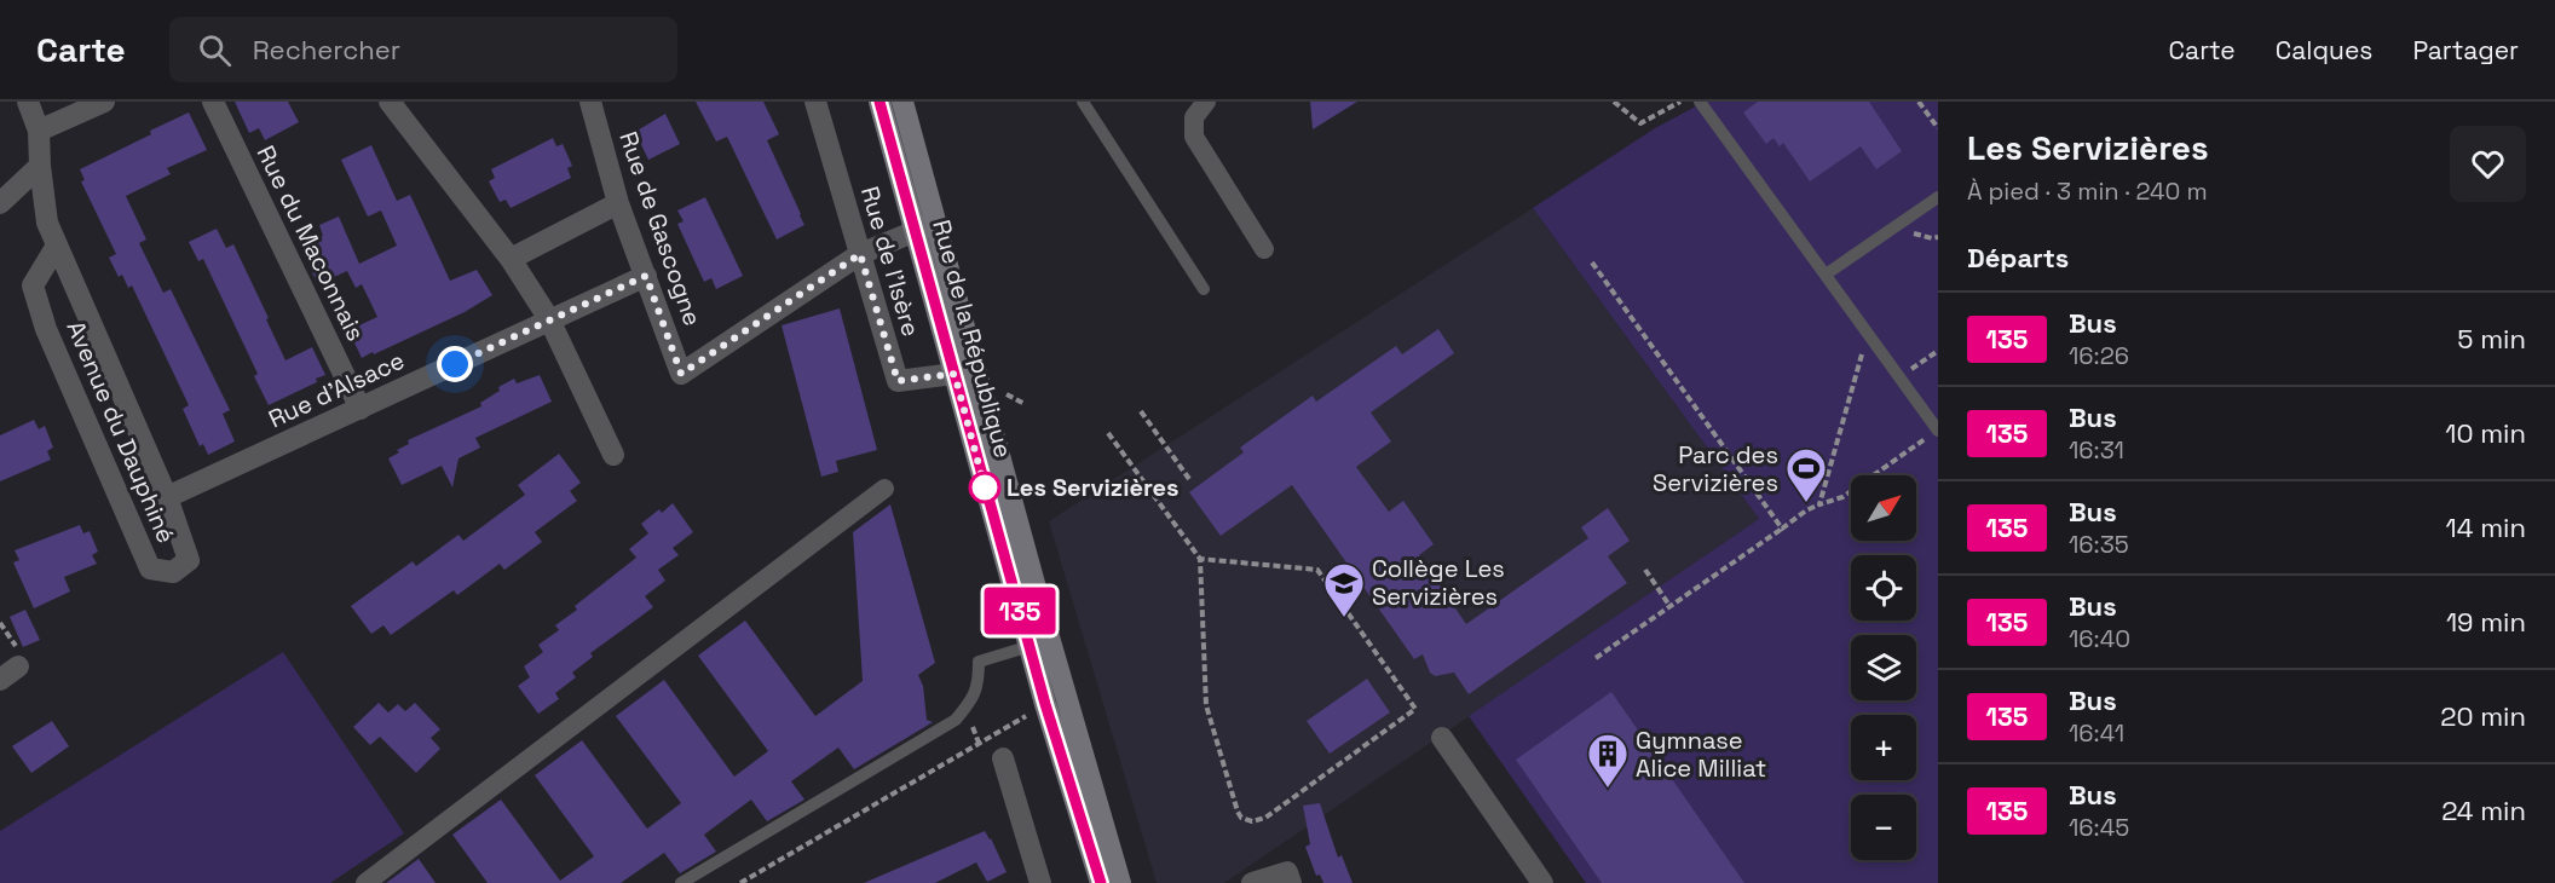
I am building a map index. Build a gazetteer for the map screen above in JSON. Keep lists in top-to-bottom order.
{
  "streets": {
    "main road": ["Rue de la République"],
    "street": [
      "Rue de Gascogne",
      "Rue du Maconnais",
      "Rue de l'Isère",
      "Rue d'Alsace",
      "Avenue du Dauphiné"
    ]
  },
  "crossings": [
    ["Rue de Gascogne", "Rue de l'Isère"],
    ["Rue de Gascogne", "Rue d'Alsace"],
    ["Rue du Maconnais", "Rue d'Alsace"],
    ["Rue de l'Isère", "Rue de la République"],
    ["Rue d'Alsace", "Avenue du Dauphiné"]
  ],
  "places": {
    "other": ["Les Servizières"],
    "sports": ["Parc des Servizières"],
    "school or university": ["Collège Les Servizières"],
    "building": ["Gymnase Alice Milliat"]
  },
  "lines": ["bus line 135"],
  "north": "top right",
  "page": {
    "header": "Carte",
    "search": "Rechercher",
    "nav": ["Carte", "Calques", "Partager"],
    "on_map": "135",
    "heading": [
      ["Les Servizières", "À pied · 3 min · 240 m"],
      "Départs"
    ],
    "list": [
      {
        "mark": "135",
        "name": "Bus",
        "note": "16:26",
        "value": "5 min"
      },
      {
        "mark": "135",
        "name": "Bus",
        "note": "16:31",
        "value": "10 min"
      },
      {
        "mark": "135",
        "name": "Bus",
        "note": "16:35",
        "value": "14 min"
      },
      {
        "mark": "135",
        "name": "Bus",
        "note": "16:40",
        "value": "19 min"
      },
      {
        "mark": "135",
        "name": "Bus",
        "note": "16:41",
        "value": "20 min"
      },
      {
        "mark": "135",
        "name": "Bus",
        "note": "16:45",
        "value": "24 min"
      }
    ],
    "map_buttons": ["+", "−"]
  }
}
